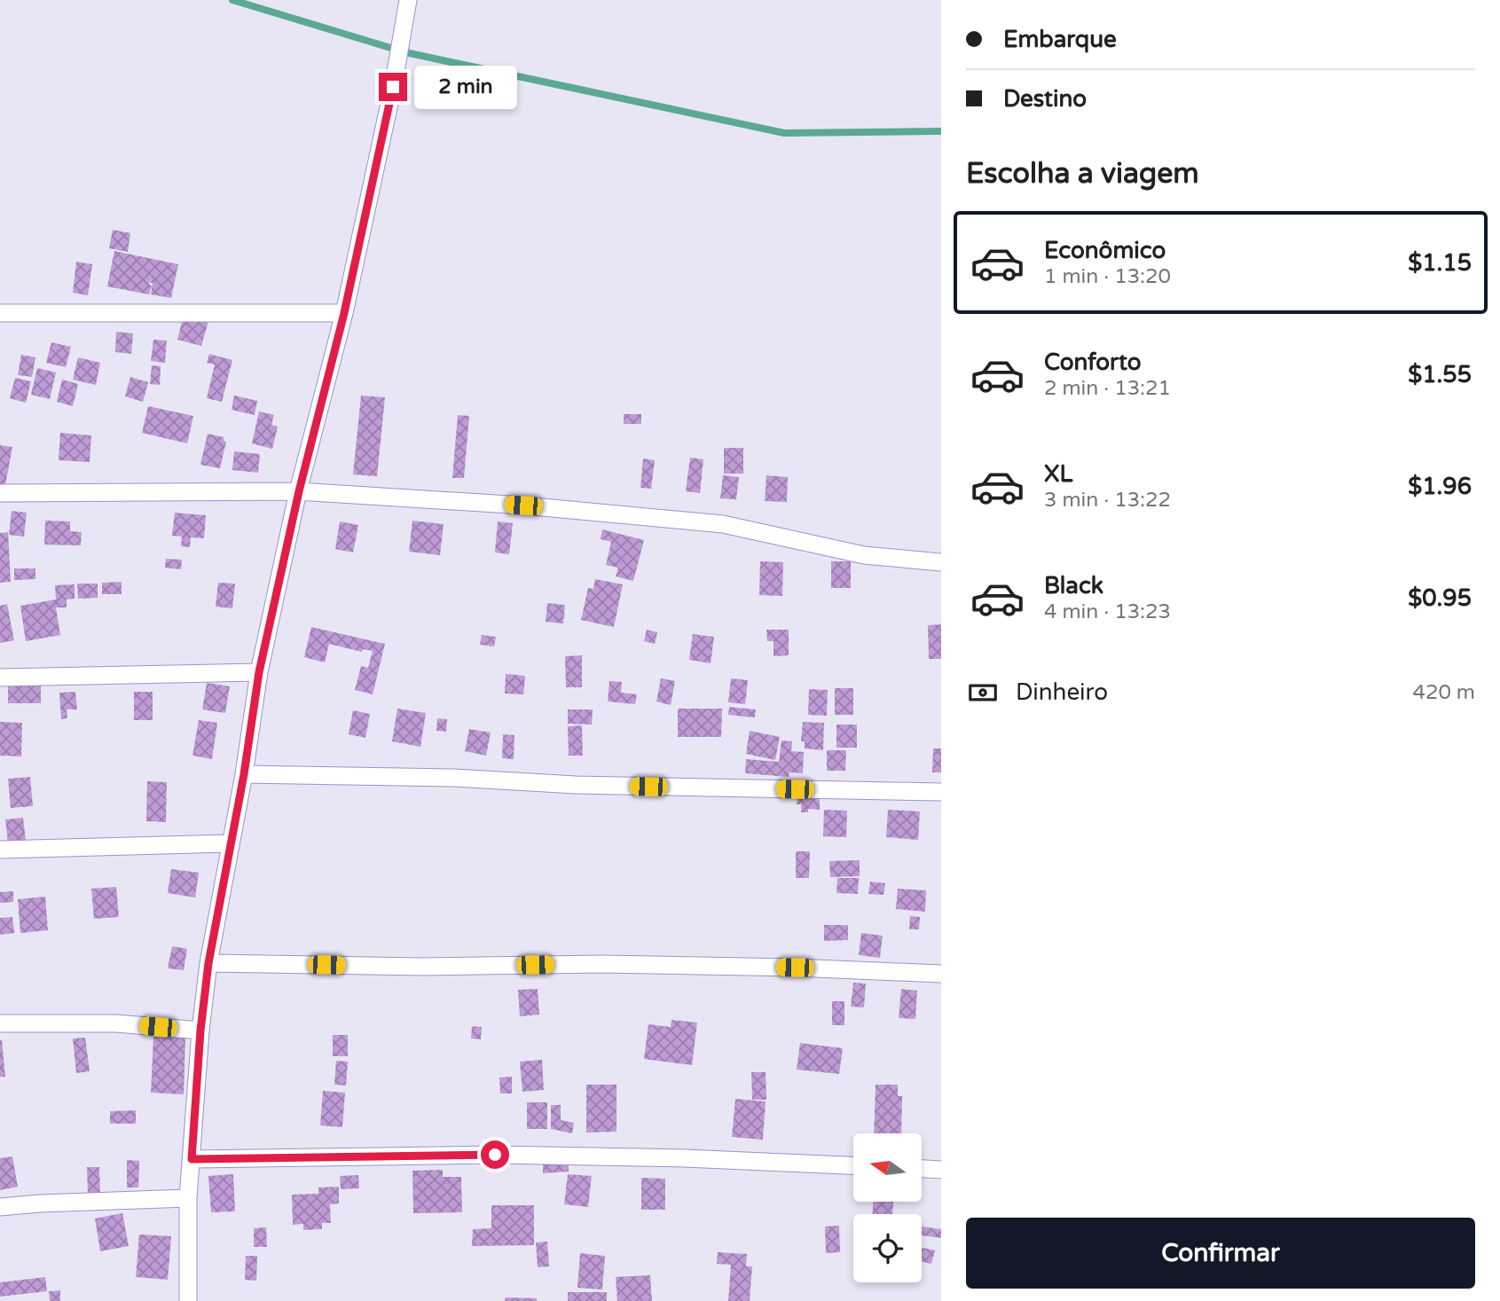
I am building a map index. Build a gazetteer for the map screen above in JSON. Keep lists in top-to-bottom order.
{
  "north": "left",
  "page": {
    "banner": ["Embarque", "Destino"],
    "bubble": "2 min",
    "heading": "Escolha a viagem",
    "list": [
      {
        "name": "Econômico",
        "note": "1 min · 13:20",
        "value": "$1.15"
      },
      {
        "name": "Conforto",
        "note": "2 min · 13:21",
        "value": "$1.55"
      },
      {
        "name": "XL",
        "note": "3 min · 13:22",
        "value": "$1.96"
      },
      {
        "name": "Black",
        "note": "4 min · 13:23",
        "value": "$0.95"
      }
    ],
    "pay": ["Dinheiro", "420 m"],
    "buttons": "Confirmar"
  }
}
